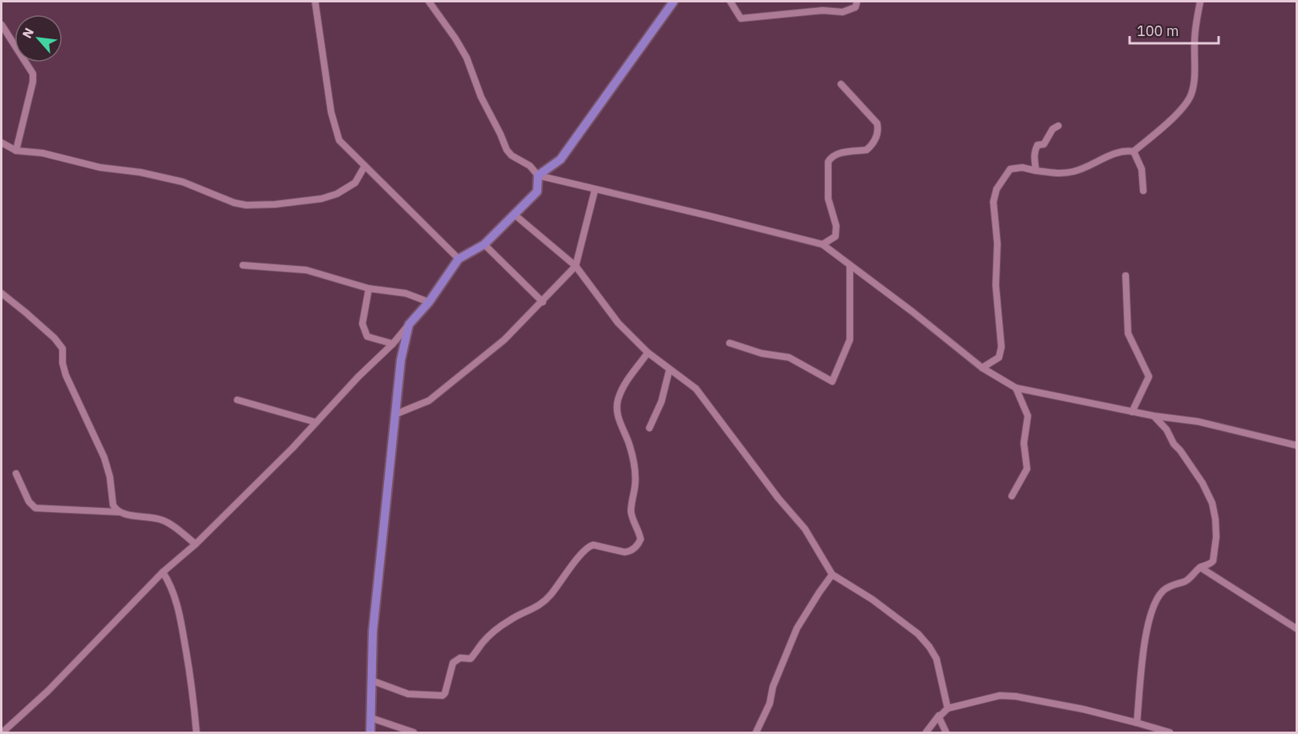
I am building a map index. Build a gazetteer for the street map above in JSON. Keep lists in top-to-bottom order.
{
  "scale_bar": "100 m",
  "north": "top left"
}
